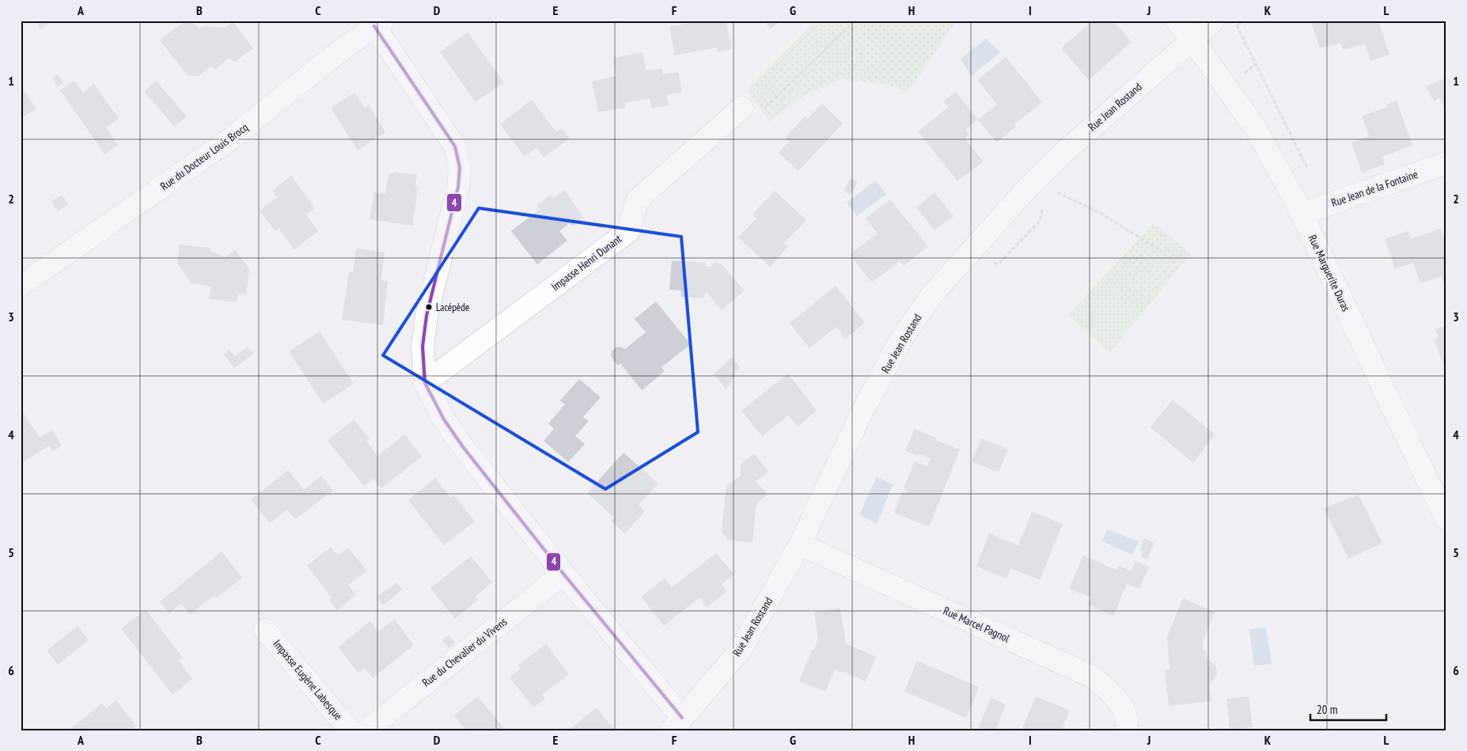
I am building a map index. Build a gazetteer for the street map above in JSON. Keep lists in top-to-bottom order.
{
  "streets": {
    "street": [
      "Rue Jean Rostand",
      "Rue du Docteur Louis Brocq",
      "Rue Jean de la Fontaine",
      "Impasse Henri Dunant",
      "Rue Marguerite Duras",
      "Rue Marcel Pagnol",
      "Rue du Chevalier du Vivens",
      "Impasse Eugène Labesque"
    ]
  },
  "crossings": [
    ["Rue Jean Rostand", "Rue Marguerite Duras"],
    ["Rue Jean Rostand", "Rue Marcel Pagnol"],
    ["Rue Jean de la Fontaine", "Rue Marguerite Duras"]
  ],
  "places": ["Lacépède"],
  "lines": ["transit line 4"],
  "scale_bar": "20 m",
  "grid": {
    "columns": [
      "A",
      "B",
      "C",
      "D",
      "E",
      "F",
      "G",
      "H",
      "I",
      "J",
      "K",
      "L"
    ],
    "rows": [
      "1",
      "2",
      "3",
      "4",
      "5",
      "6"
    ]
  }
}
